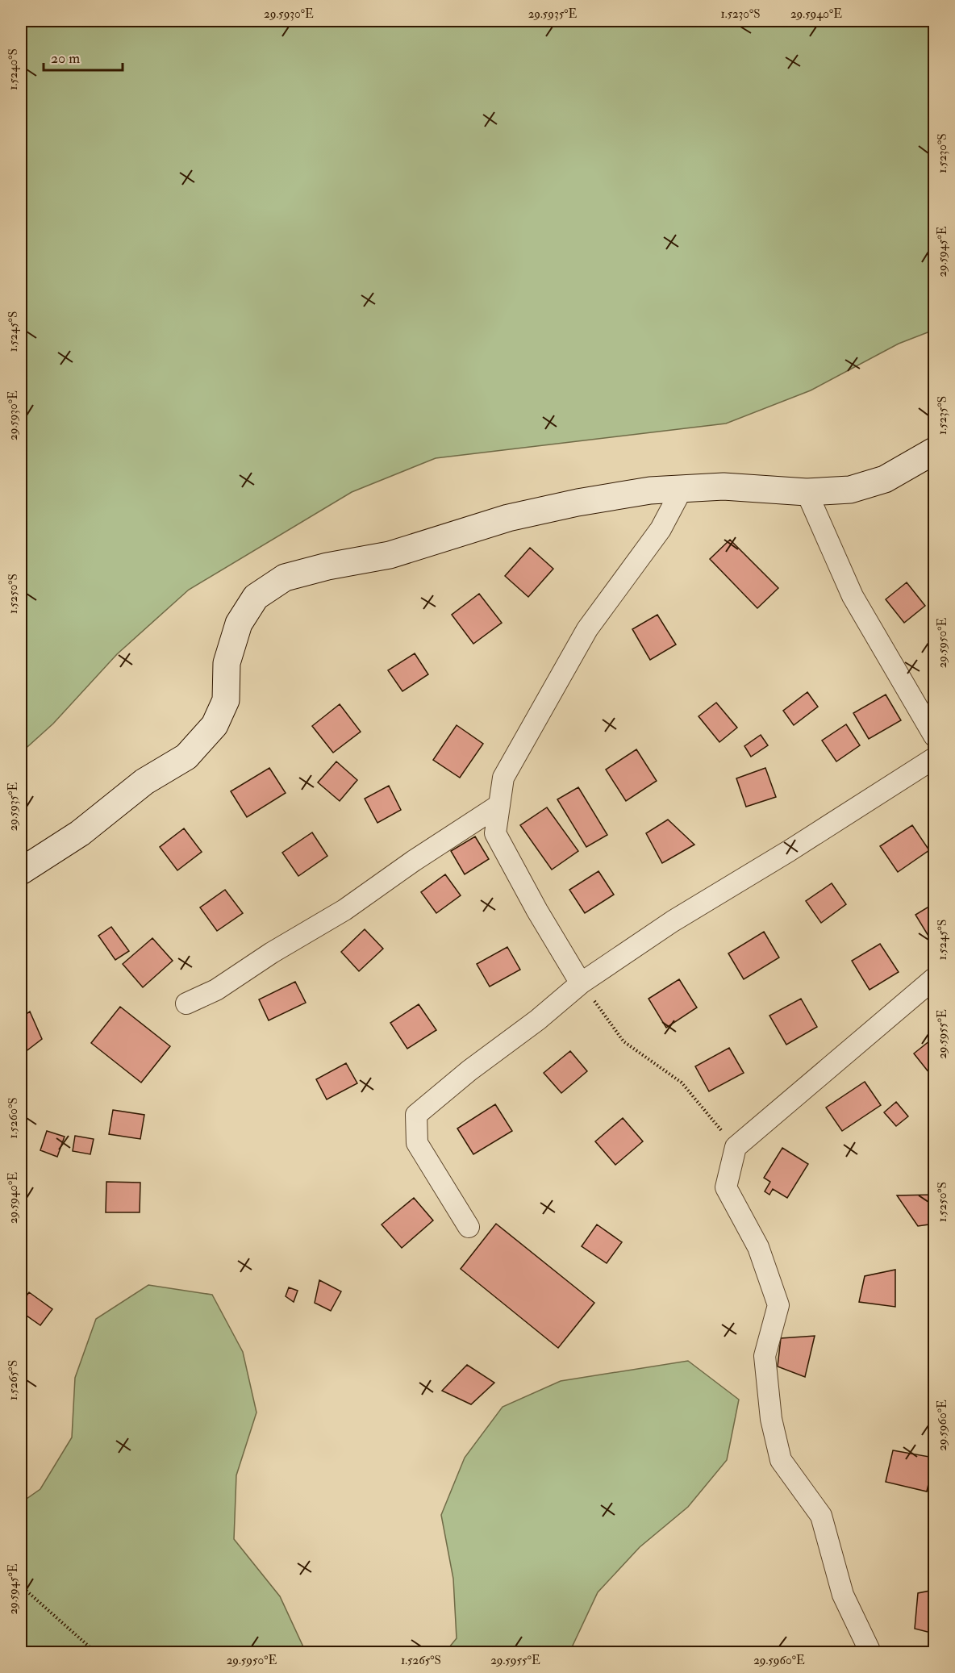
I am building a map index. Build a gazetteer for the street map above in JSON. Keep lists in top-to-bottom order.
{
  "scale_bar": "20 m",
  "coordinates": [
    "29.5930°E",
    "29.5935°E",
    "1.5230°S",
    "29.5940°E",
    "1.5240°S",
    "29.5945°E",
    "1.5245°S",
    "1.5235°S",
    "1.5250°S",
    "29.5950°E",
    "29.5955°E",
    "1.5260°S",
    "1.5265°S",
    "29.5960°E"
  ]
}
